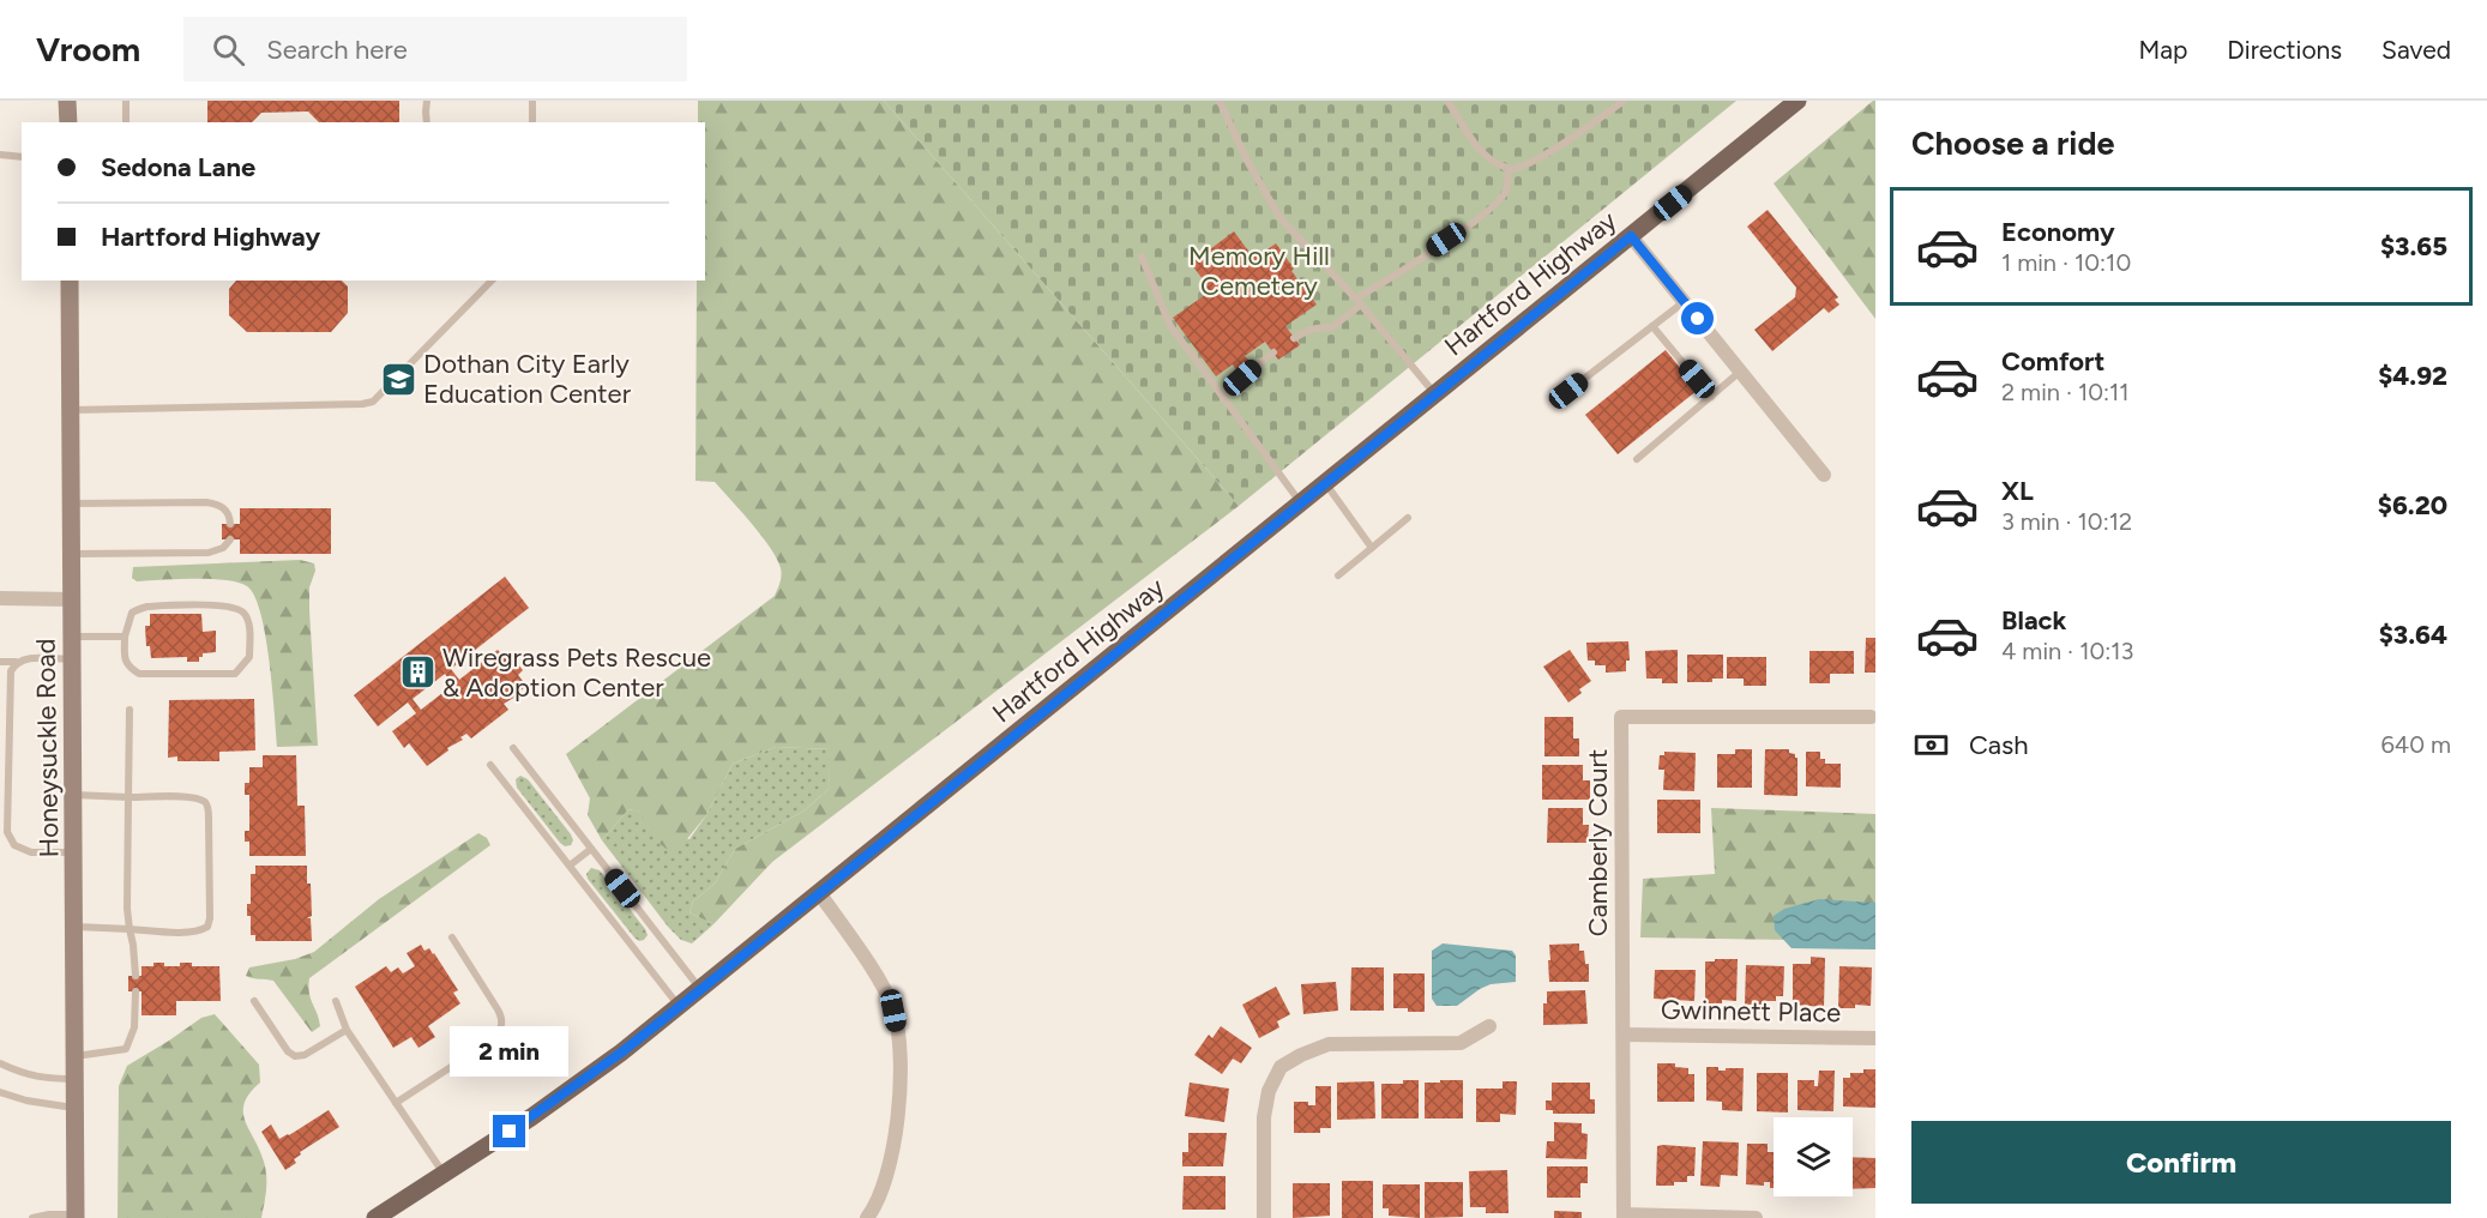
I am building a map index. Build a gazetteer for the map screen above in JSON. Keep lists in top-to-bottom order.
{
  "streets": {
    "main road": ["Hartford Highway", "Honeysuckle Road"],
    "street": ["Camberly Court", "Gwinnett Place"]
  },
  "crossings": [
    ["Camberly Court", "Gwinnett Place"]
  ],
  "parks": ["Memory Hill Cemetery"],
  "places": {
    "school or university": ["Dothan City Early Education Center"],
    "building": ["Wiregrass Pets Rescue & Adoption Center"]
  },
  "page": {
    "header": "Vroom",
    "search": "Search here",
    "nav": ["Map", "Directions", "Saved"],
    "heading": "Choose a ride",
    "banner": ["Sedona Lane", "Hartford Highway"],
    "list": [
      {
        "name": "Economy",
        "note": "1 min · 10:10",
        "value": "$3.65"
      },
      {
        "name": "Comfort",
        "note": "2 min · 10:11",
        "value": "$4.92"
      },
      {
        "name": "XL",
        "note": "3 min · 10:12",
        "value": "$6.20"
      },
      {
        "name": "Black",
        "note": "4 min · 10:13",
        "value": "$3.64"
      }
    ],
    "pay": ["Cash", "640 m"],
    "bubble": "2 min",
    "buttons": "Confirm"
  }
}
